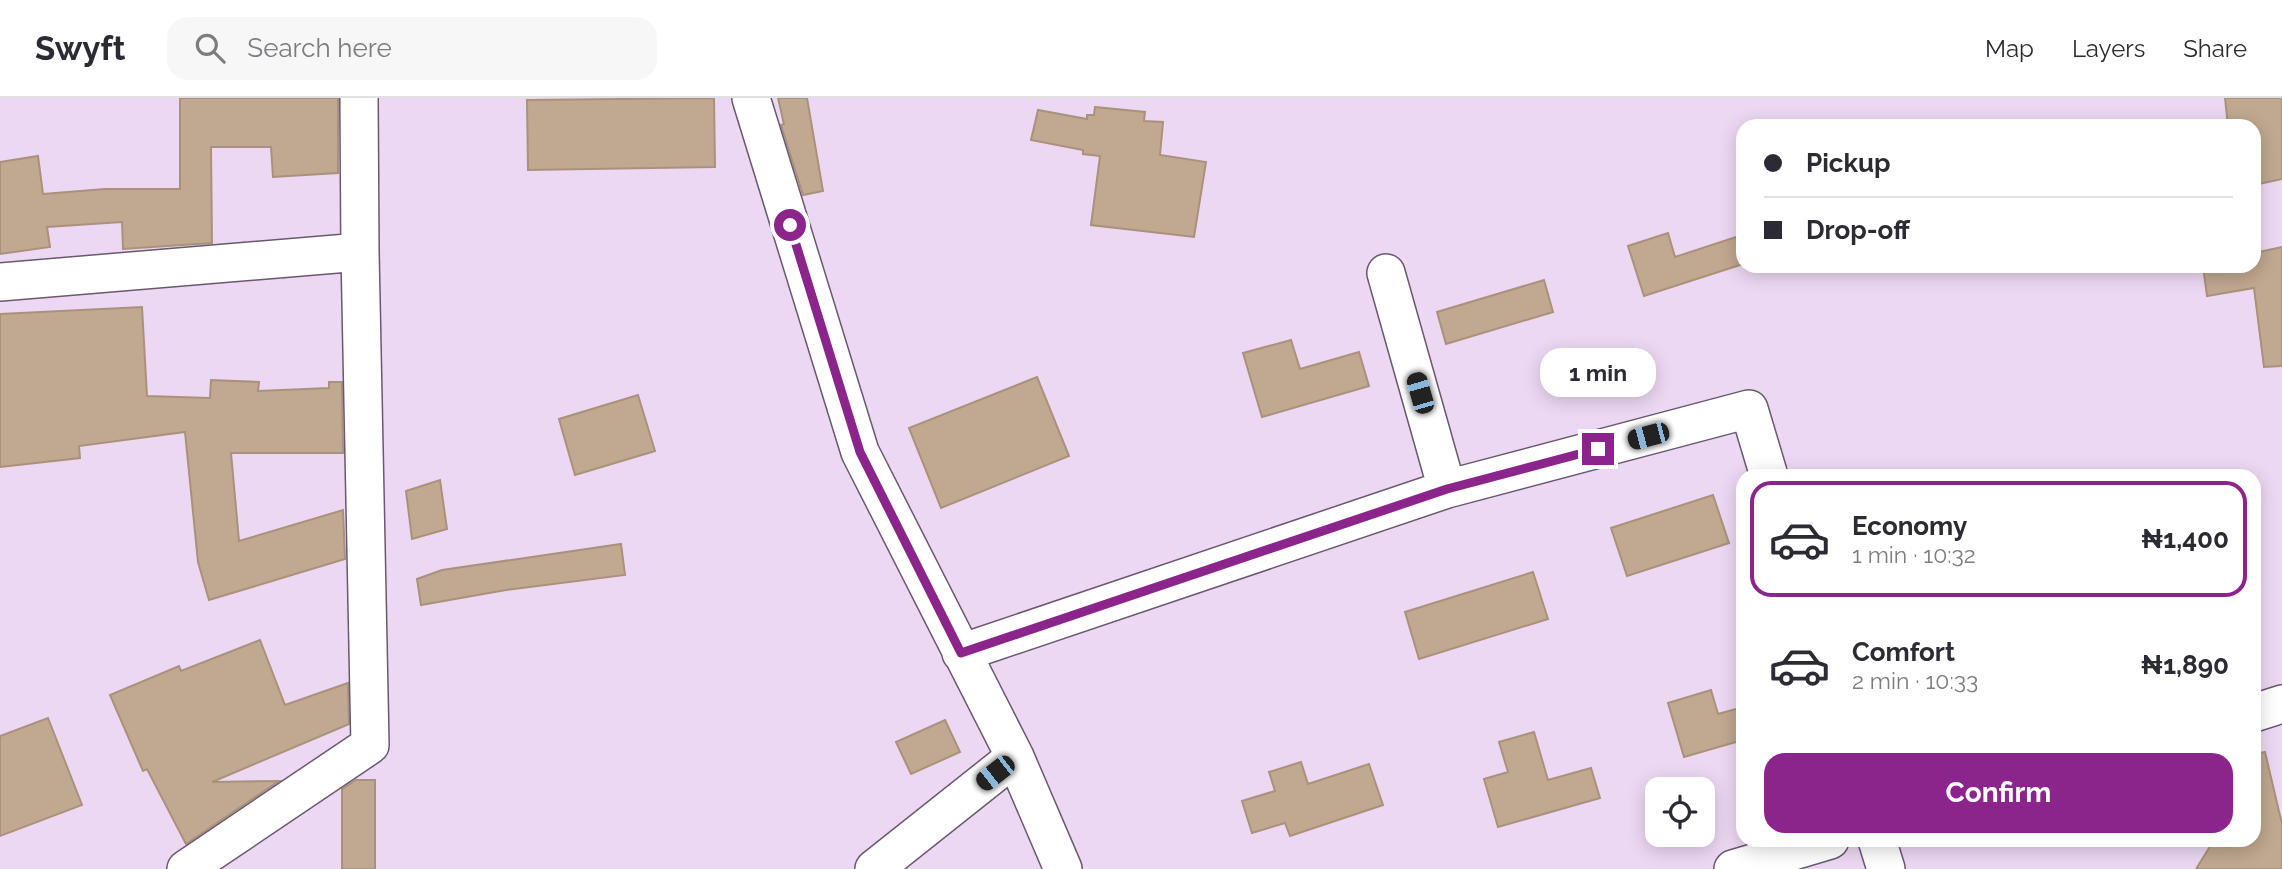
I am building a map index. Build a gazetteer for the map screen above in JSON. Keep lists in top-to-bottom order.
{
  "page": {
    "header": "Swyft",
    "search": "Search here",
    "nav": ["Map", "Layers", "Share"],
    "banner": ["Pickup", "Drop-off"],
    "bubble": "1 min",
    "list": [
      {
        "name": "Economy",
        "note": "1 min · 10:32",
        "value": "₦1,400"
      },
      {
        "name": "Comfort",
        "note": "2 min · 10:33",
        "value": "₦1,890"
      }
    ],
    "buttons": "Confirm"
  }
}
